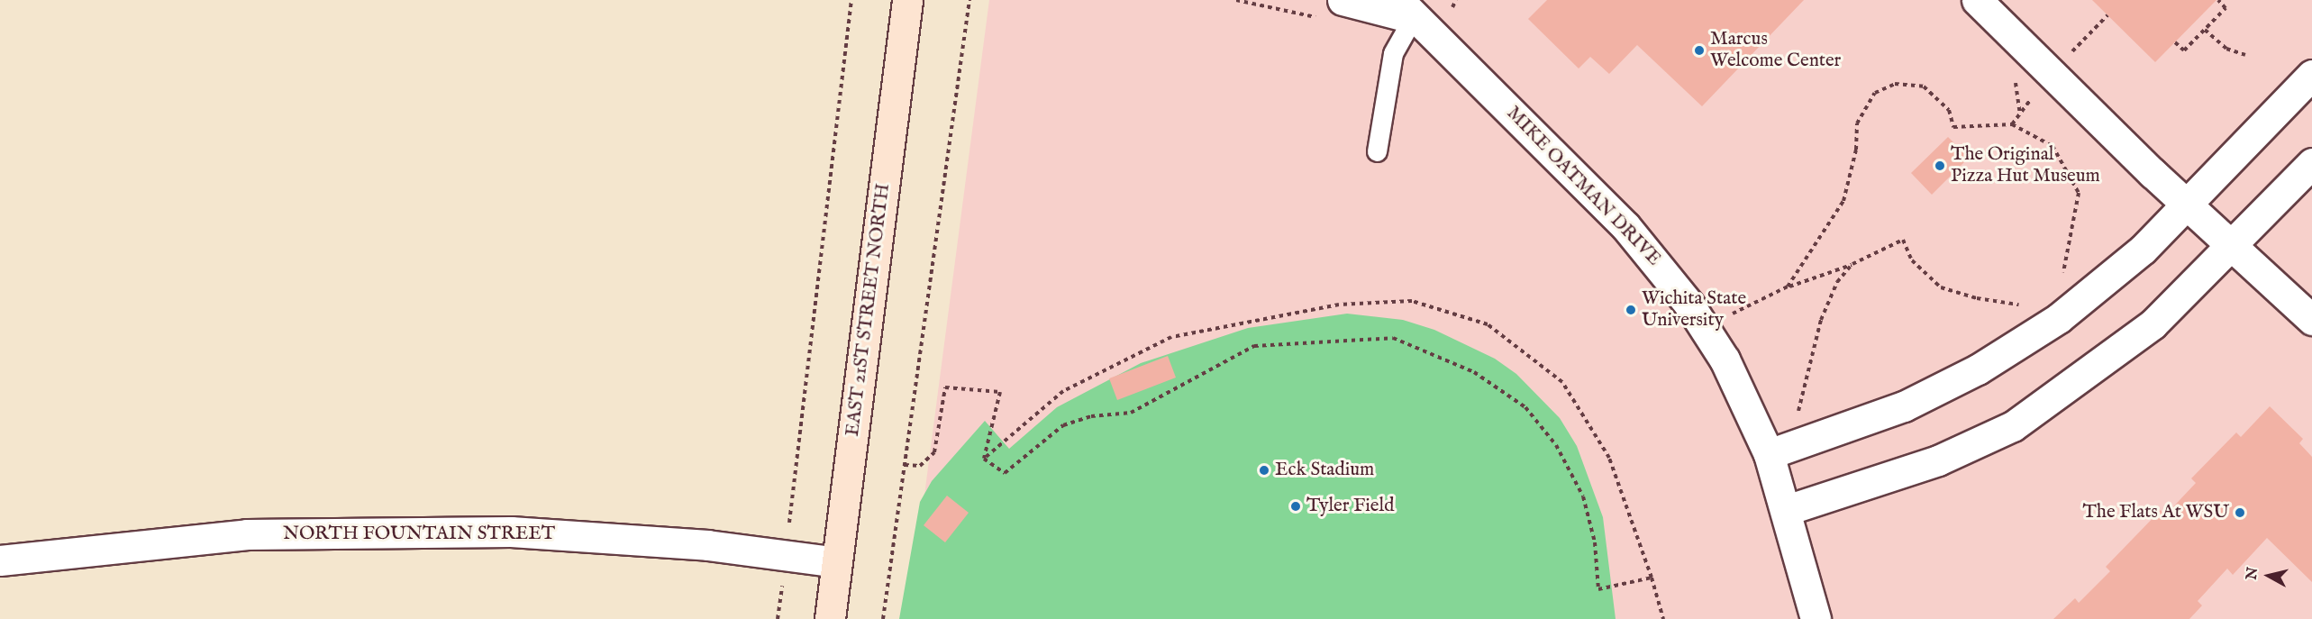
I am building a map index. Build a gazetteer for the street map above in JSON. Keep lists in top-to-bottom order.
{
  "streets": {
    "main road": ["EAST 21ST STREET NORTH"],
    "street": ["MIKE OATMAN DRIVE", "NORTH FOUNTAIN STREET"]
  },
  "crossings": [
    ["EAST 21ST STREET NORTH", "NORTH FOUNTAIN STREET"]
  ],
  "places": [
    "Marcus Welcome Center",
    "The Original Pizza Hut Museum",
    "Wichita State University",
    "Eck Stadium",
    "Tyler Field",
    "The Flats At WSU"
  ],
  "north": "left"
}
